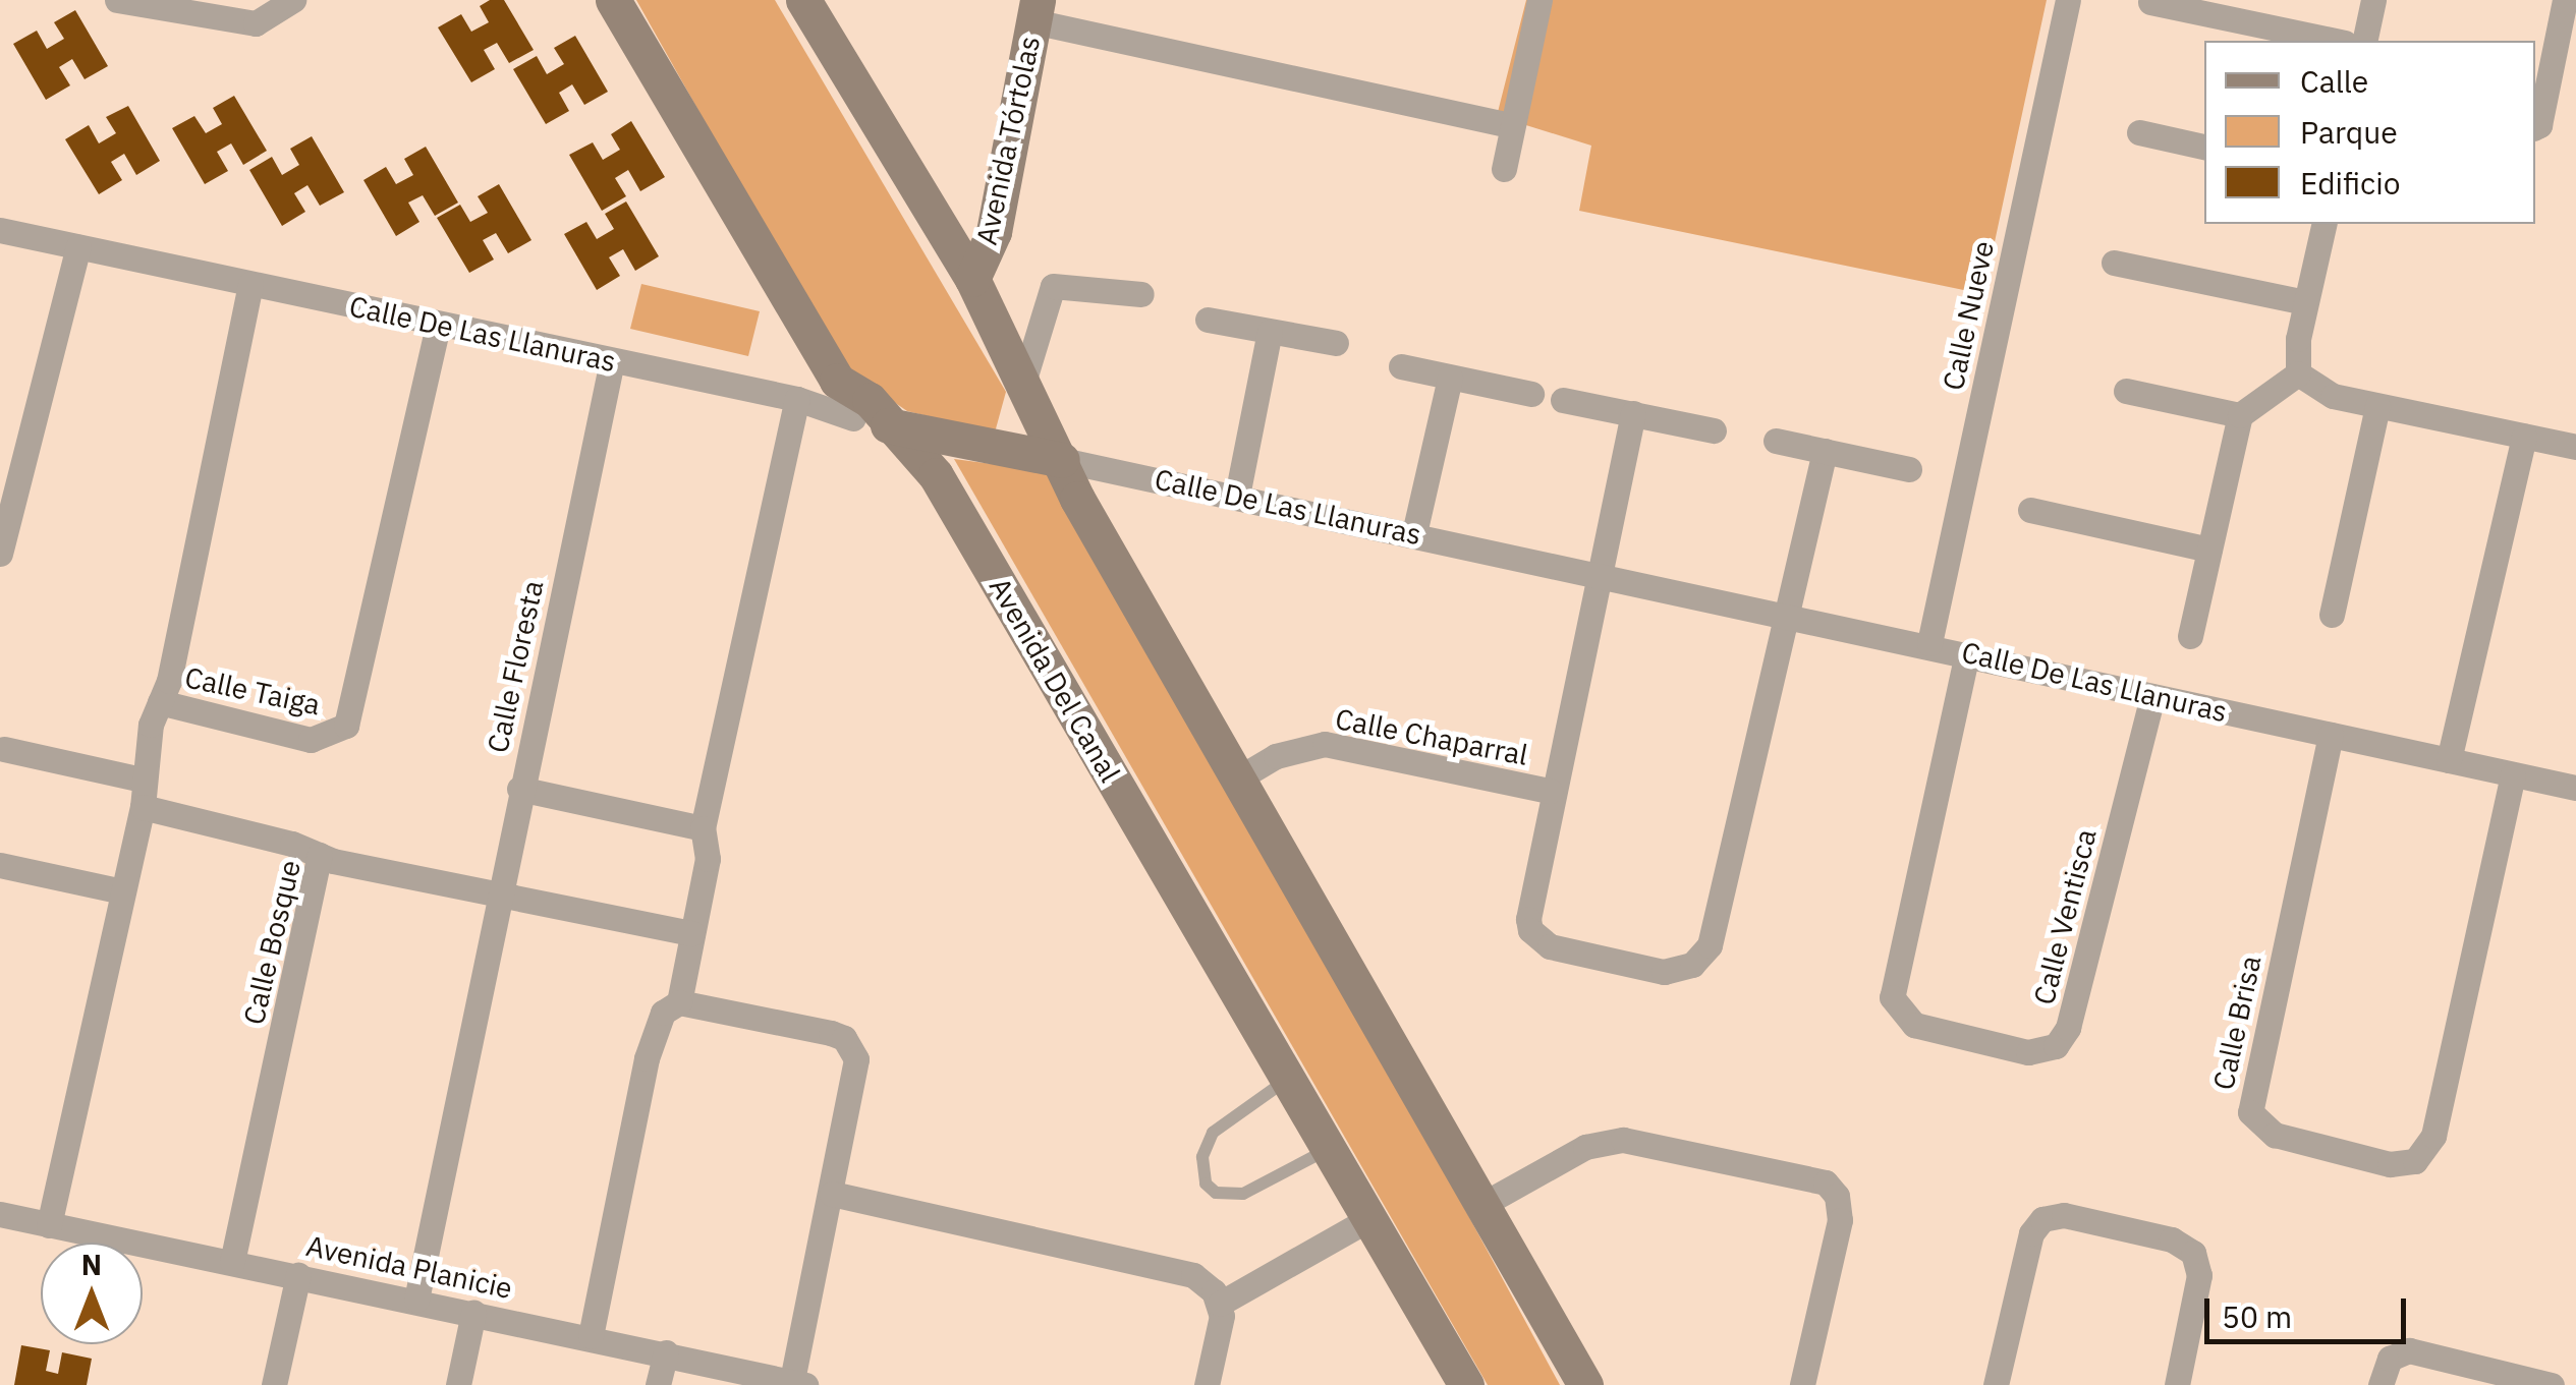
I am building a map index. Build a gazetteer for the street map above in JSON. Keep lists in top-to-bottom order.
{
  "streets": {
    "main road": ["Avenida Tórtolas", "Calle De Las Llanuras", "Avenida Del Canal"],
    "street": [
      "Calle Nueve",
      "Calle Floresta",
      "Calle Taiga",
      "Calle Chaparral",
      "Calle Ventisca",
      "Calle Bosque",
      "Calle Brisa",
      "Avenida Planicie"
    ]
  },
  "crossings": [
    ["Calle Nueve", "Calle De Las Llanuras"],
    ["Calle De Las Llanuras", "Calle Floresta"],
    ["Calle De Las Llanuras", "Avenida Del Canal"],
    ["Calle De Las Llanuras", "Calle Taiga"],
    ["Calle De Las Llanuras", "Calle Chaparral"],
    ["Calle De Las Llanuras", "Calle Ventisca"],
    ["Calle De Las Llanuras", "Calle Brisa"],
    ["Calle Bosque", "Avenida Planicie"]
  ],
  "legend": ["Calle", "Parque", "Edificio"],
  "scale_bar": "50 m",
  "north": "top"
}
